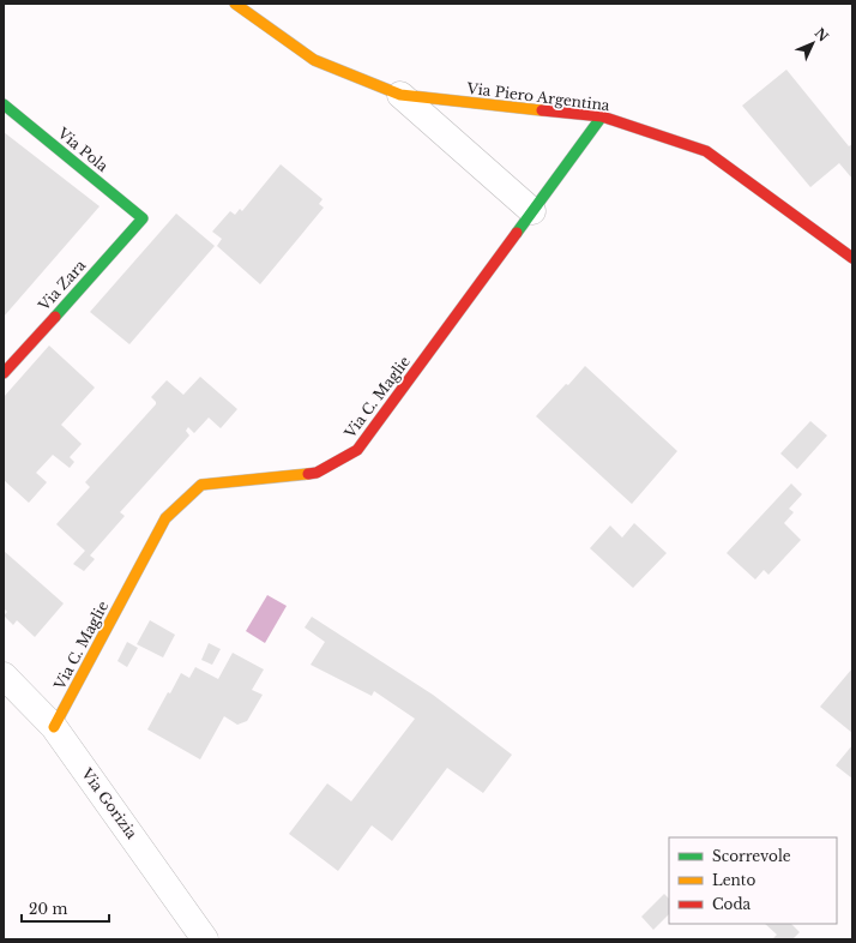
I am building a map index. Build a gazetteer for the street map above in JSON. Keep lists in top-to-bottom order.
{
  "streets": {
    "street": [
      "Via Piero Argentina",
      "Via Pola",
      "Via Zara",
      "Via C. Maglie",
      "Via Gorizia"
    ]
  },
  "crossings": [
    ["Via Piero Argentina", "Via C. Maglie"],
    ["Via Pola", "Via Zara"],
    ["Via C. Maglie", "Via Gorizia"]
  ],
  "legend": ["Scorrevole", "Lento", "Coda"],
  "scale_bar": "20 m",
  "north": "top right"
}
